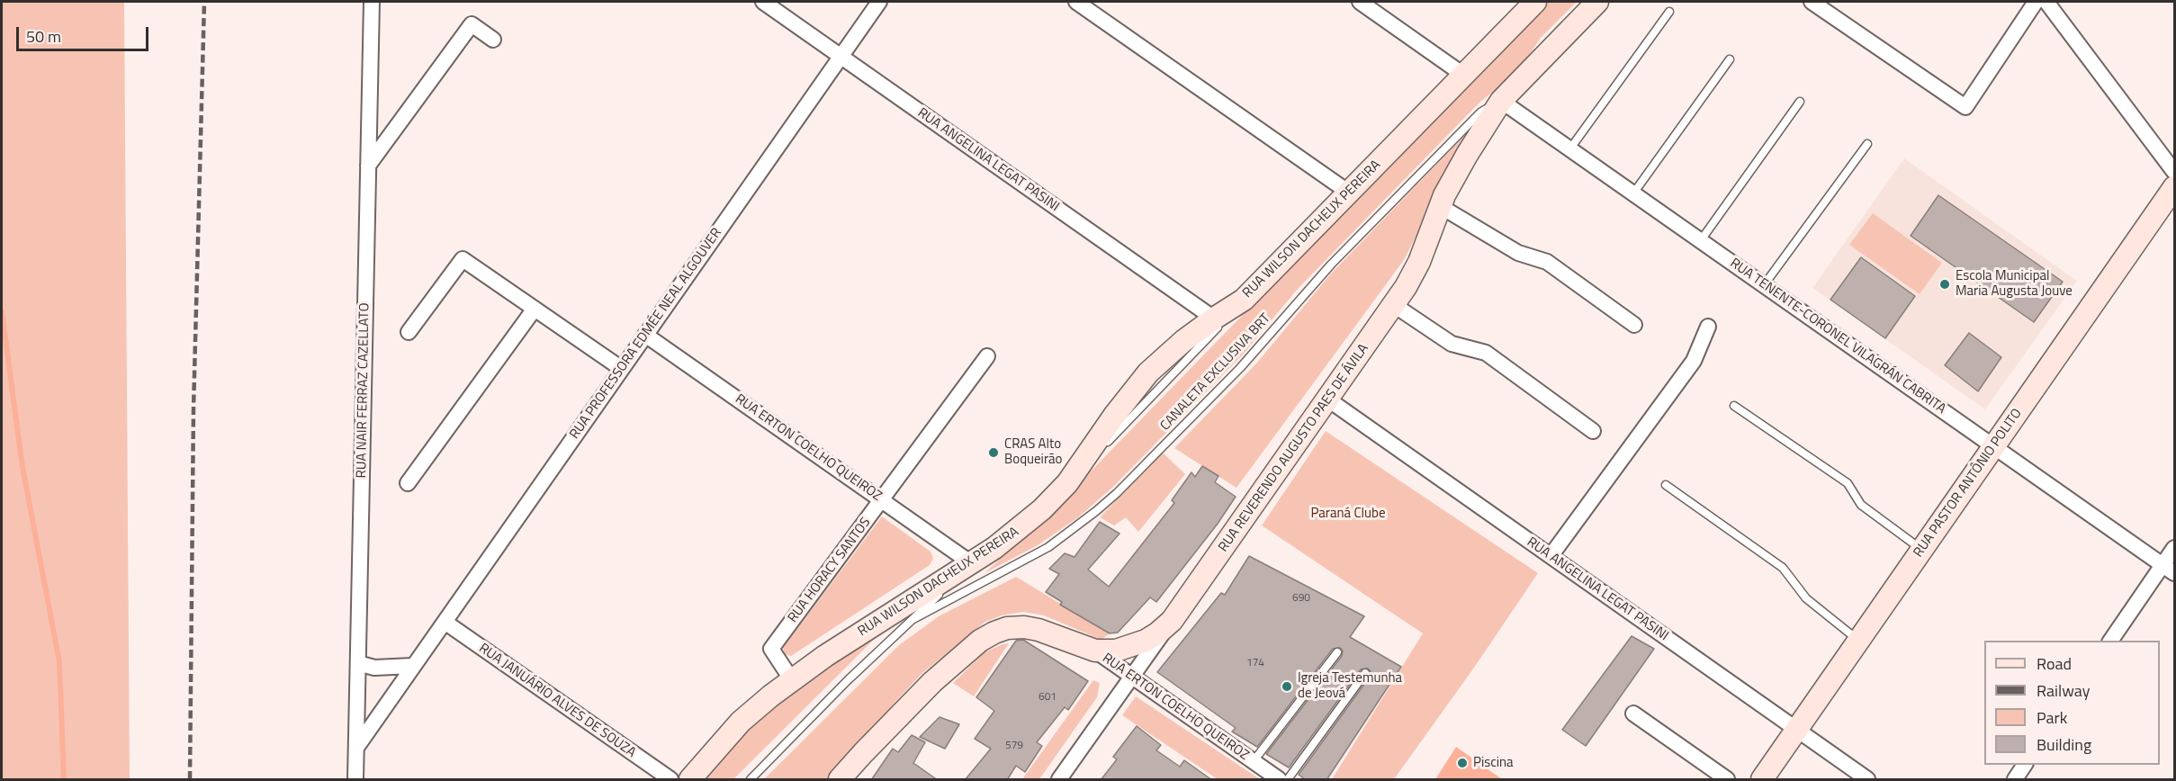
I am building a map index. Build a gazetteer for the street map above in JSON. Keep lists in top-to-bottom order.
{
  "streets": {
    "main road": [
      "RUA WILSON DACHEUX PEREIRA",
      "RUA ERTON COELHO QUEIROZ",
      "RUA REVERENDO AUGUSTO PAES DE ÁVILA",
      "RUA PASTOR ANTÔNIO POLITO"
    ],
    "street": [
      "RUA ANGELINA LEGAT PASINI",
      "RUA PROFESSORA EDMÉE NEAL ALGOUVER",
      "RUA TENENTE-CORONEL VILAGRÁN CABRITA",
      "RUA NAIR FERRAZ CAZELLATO",
      "RUA HORACY SANTOS",
      "RUA JANUÁRIO ALVES DE SOUZA"
    ],
    "lane": ["CANALETA EXCLUSIVA BRT"]
  },
  "crossings": [
    ["RUA ANGELINA LEGAT PASINI", "RUA WILSON DACHEUX PEREIRA"],
    ["RUA ANGELINA LEGAT PASINI", "RUA PROFESSORA EDMÉE NEAL ALGOUVER"],
    ["RUA ANGELINA LEGAT PASINI", "RUA REVERENDO AUGUSTO PAES DE ÁVILA"],
    ["RUA ANGELINA LEGAT PASINI", "RUA PASTOR ANTÔNIO POLITO"],
    ["RUA WILSON DACHEUX PEREIRA", "CANALETA EXCLUSIVA BRT"],
    ["RUA WILSON DACHEUX PEREIRA", "RUA ERTON COELHO QUEIROZ"],
    ["RUA WILSON DACHEUX PEREIRA", "RUA HORACY SANTOS"],
    ["RUA PROFESSORA EDMÉE NEAL ALGOUVER", "RUA NAIR FERRAZ CAZELLATO"],
    ["RUA PROFESSORA EDMÉE NEAL ALGOUVER", "RUA ERTON COELHO QUEIROZ"],
    ["RUA PROFESSORA EDMÉE NEAL ALGOUVER", "RUA JANUÁRIO ALVES DE SOUZA"],
    ["RUA TENENTE-CORONEL VILAGRÁN CABRITA", "CANALETA EXCLUSIVA BRT"],
    ["RUA TENENTE-CORONEL VILAGRÁN CABRITA", "RUA REVERENDO AUGUSTO PAES DE ÁVILA"],
    ["RUA TENENTE-CORONEL VILAGRÁN CABRITA", "RUA PASTOR ANTÔNIO POLITO"],
    ["CANALETA EXCLUSIVA BRT", "RUA ERTON COELHO QUEIROZ"],
    ["CANALETA EXCLUSIVA BRT", "RUA REVERENDO AUGUSTO PAES DE ÁVILA"],
    ["RUA ERTON COELHO QUEIROZ", "RUA REVERENDO AUGUSTO PAES DE ÁVILA"],
    ["RUA ERTON COELHO QUEIROZ", "RUA HORACY SANTOS"]
  ],
  "parks": ["Paraná Clube"],
  "places": [
    "Escola Municipal Maria Augusta Jouve",
    "CRAS Alto Boqueirão",
    "Igreja Testemunha de Jeová",
    "Piscina"
  ],
  "house_numbers": [
    "690",
    "174",
    "601",
    "579"
  ],
  "legend": [
    "Road",
    "Railway",
    "Park",
    "Building"
  ],
  "scale_bar": "50 m"
}
